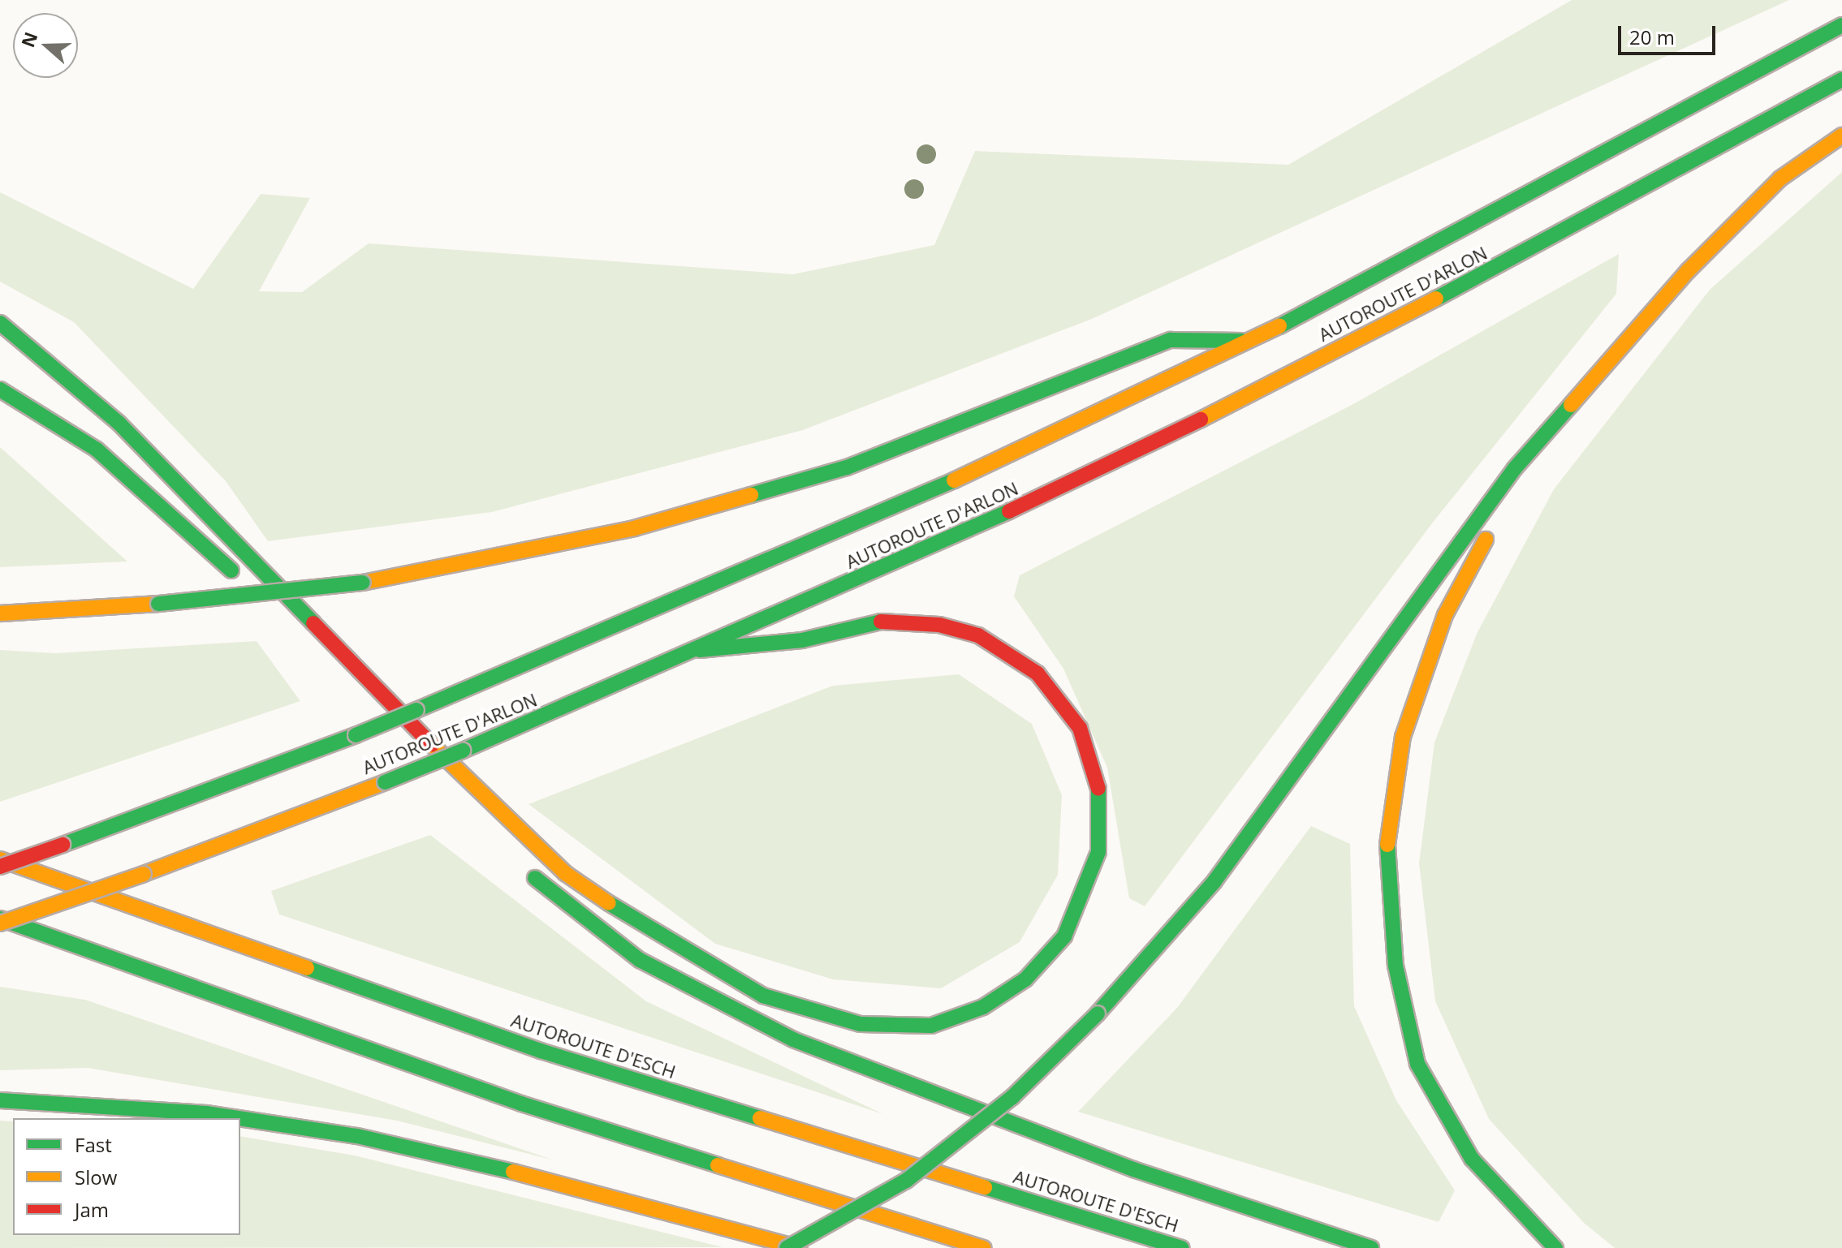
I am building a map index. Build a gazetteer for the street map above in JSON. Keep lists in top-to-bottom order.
{
  "streets": {
    "highway": ["AUTOROUTE D'ARLON", "AUTOROUTE D'ESCH"]
  },
  "legend": ["Fast", "Slow", "Jam"],
  "scale_bar": "20 m",
  "north": "left"
}
